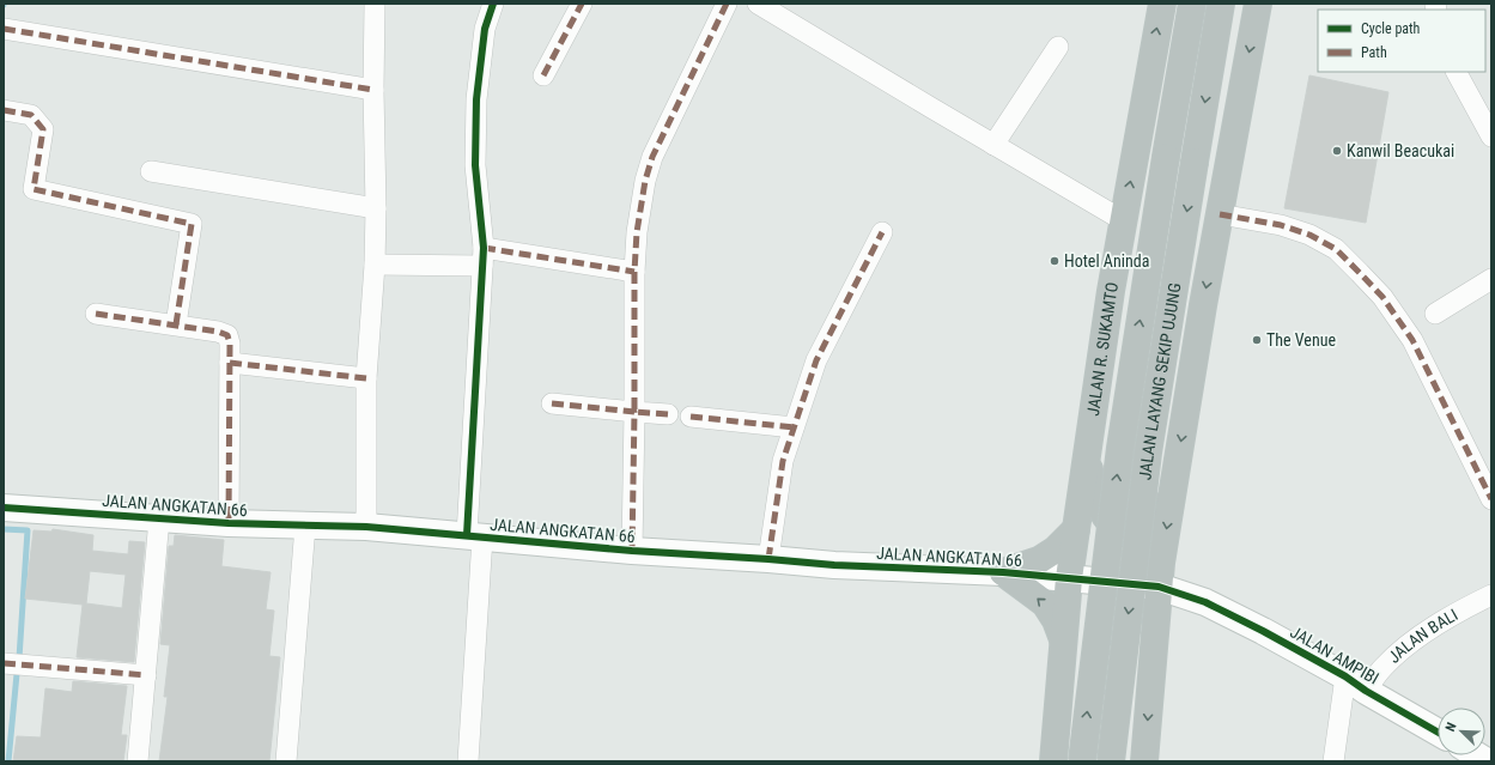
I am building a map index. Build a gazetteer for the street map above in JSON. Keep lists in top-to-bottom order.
{
  "streets": {
    "highway": ["JALAN R. SUKAMTO", "JALAN LAYANG SEKIP UJUNG"],
    "street": ["JALAN ANGKATAN 66", "JALAN BALI", "JALAN AMPIBI"]
  },
  "crossings": [
    ["JALAN R. SUKAMTO", "JALAN ANGKATAN 66"],
    ["JALAN ANGKATAN 66", "JALAN AMPIBI"],
    ["JALAN BALI", "JALAN AMPIBI"]
  ],
  "places": ["Kanwil Beacukai", "Hotel Aninda", "The Venue"],
  "legend": ["Cycle path", "Path"],
  "north": "top left"
}
